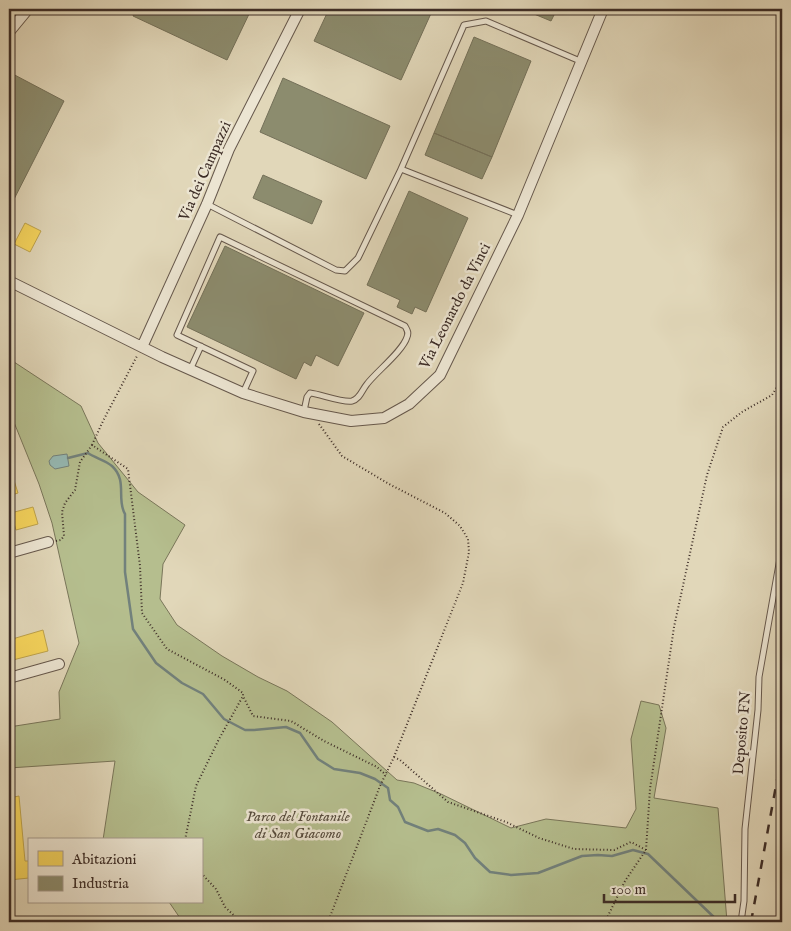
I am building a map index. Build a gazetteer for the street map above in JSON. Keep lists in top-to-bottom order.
{
  "streets": {
    "street": ["Via dei Campazzi", "Via Leonardo da Vinci"],
    "lane": ["Deposito FN"]
  },
  "crossings": [
    ["Via dei Campazzi", "Via Leonardo da Vinci"]
  ],
  "parks": ["Parco del Fontanile di San Giacomo"],
  "legend": ["Abitazioni", "Industria"],
  "scale_bar": "100 m"
}
